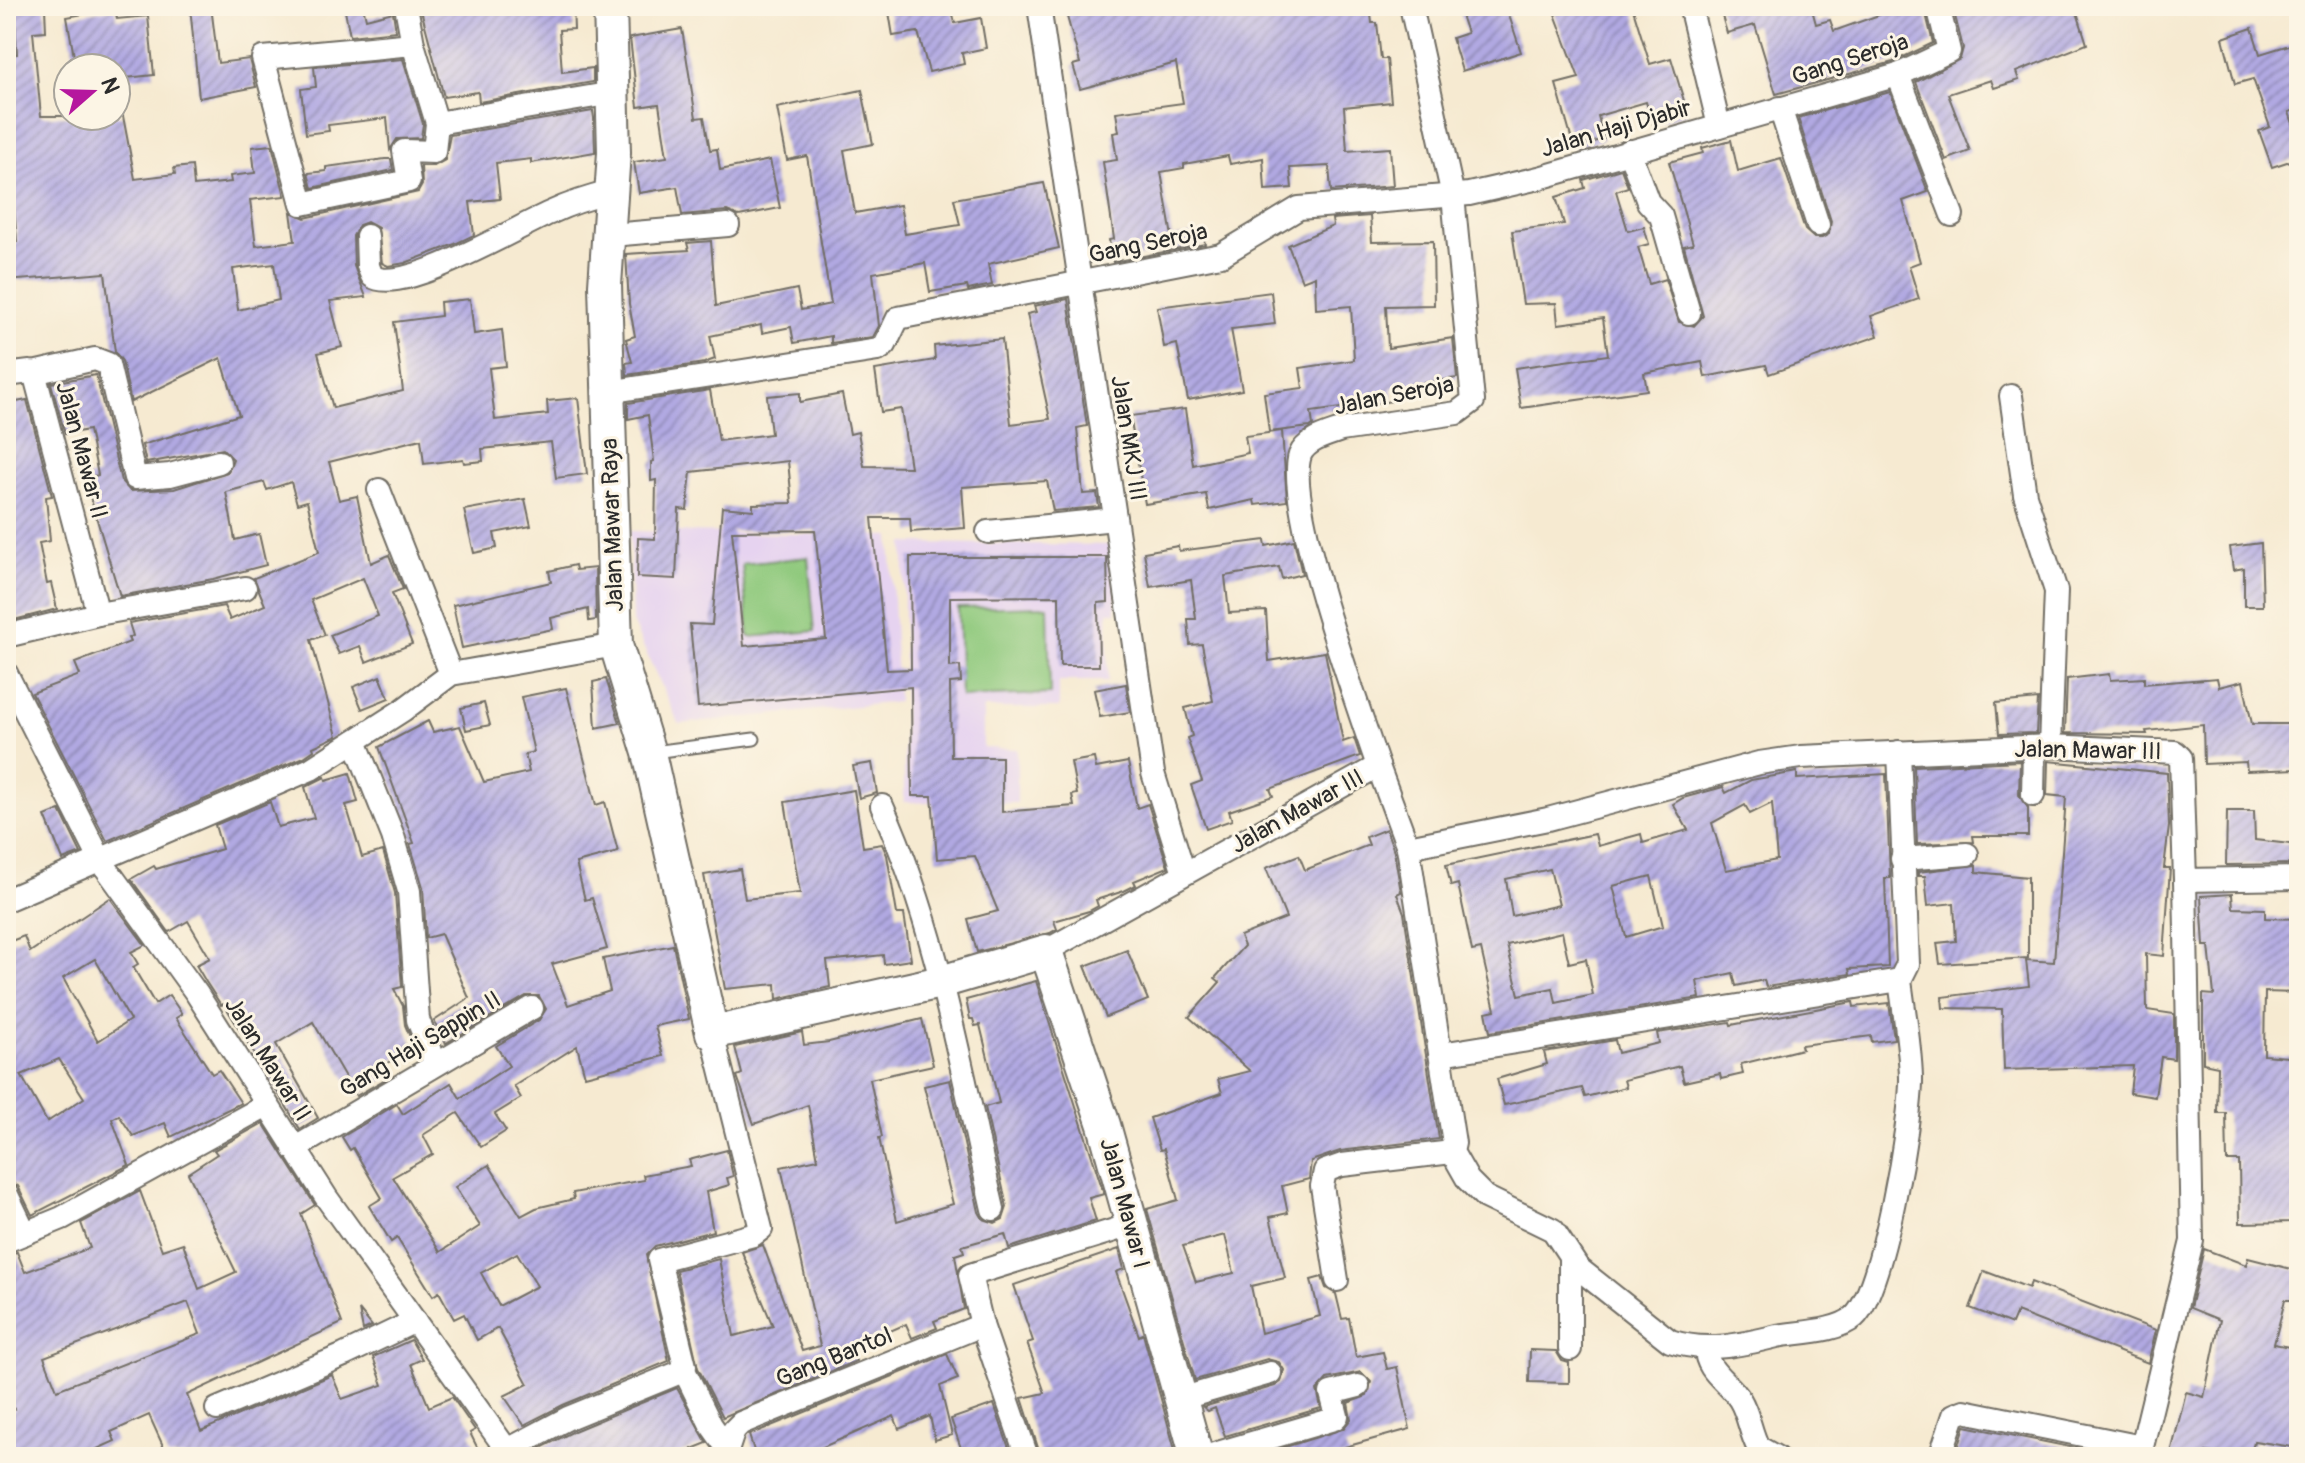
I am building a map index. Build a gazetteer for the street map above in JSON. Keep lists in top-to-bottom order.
{
  "streets": {
    "street": [
      "Gang Seroja",
      "Jalan Haji Djabir",
      "Jalan Seroja",
      "Jalan MKJ III",
      "Jalan Mawar II",
      "Jalan Mawar Raya",
      "Jalan Mawar III",
      "Gang Haji Sappin II",
      "Jalan Mawar I",
      "Gang Bantol"
    ]
  },
  "crossings": [
    ["Gang Seroja", "Jalan Haji Djabir"],
    ["Gang Seroja", "Jalan Seroja"],
    ["Gang Seroja", "Jalan MKJ III"],
    ["Gang Seroja", "Jalan Mawar Raya"],
    ["Jalan Haji Djabir", "Jalan Seroja"],
    ["Jalan Seroja", "Jalan Mawar III"],
    ["Jalan MKJ III", "Jalan Mawar III"],
    ["Jalan Mawar II", "Gang Haji Sappin II"],
    ["Jalan Mawar Raya", "Jalan Mawar III"],
    ["Jalan Mawar III", "Jalan Mawar I"]
  ],
  "north": "right"
}
